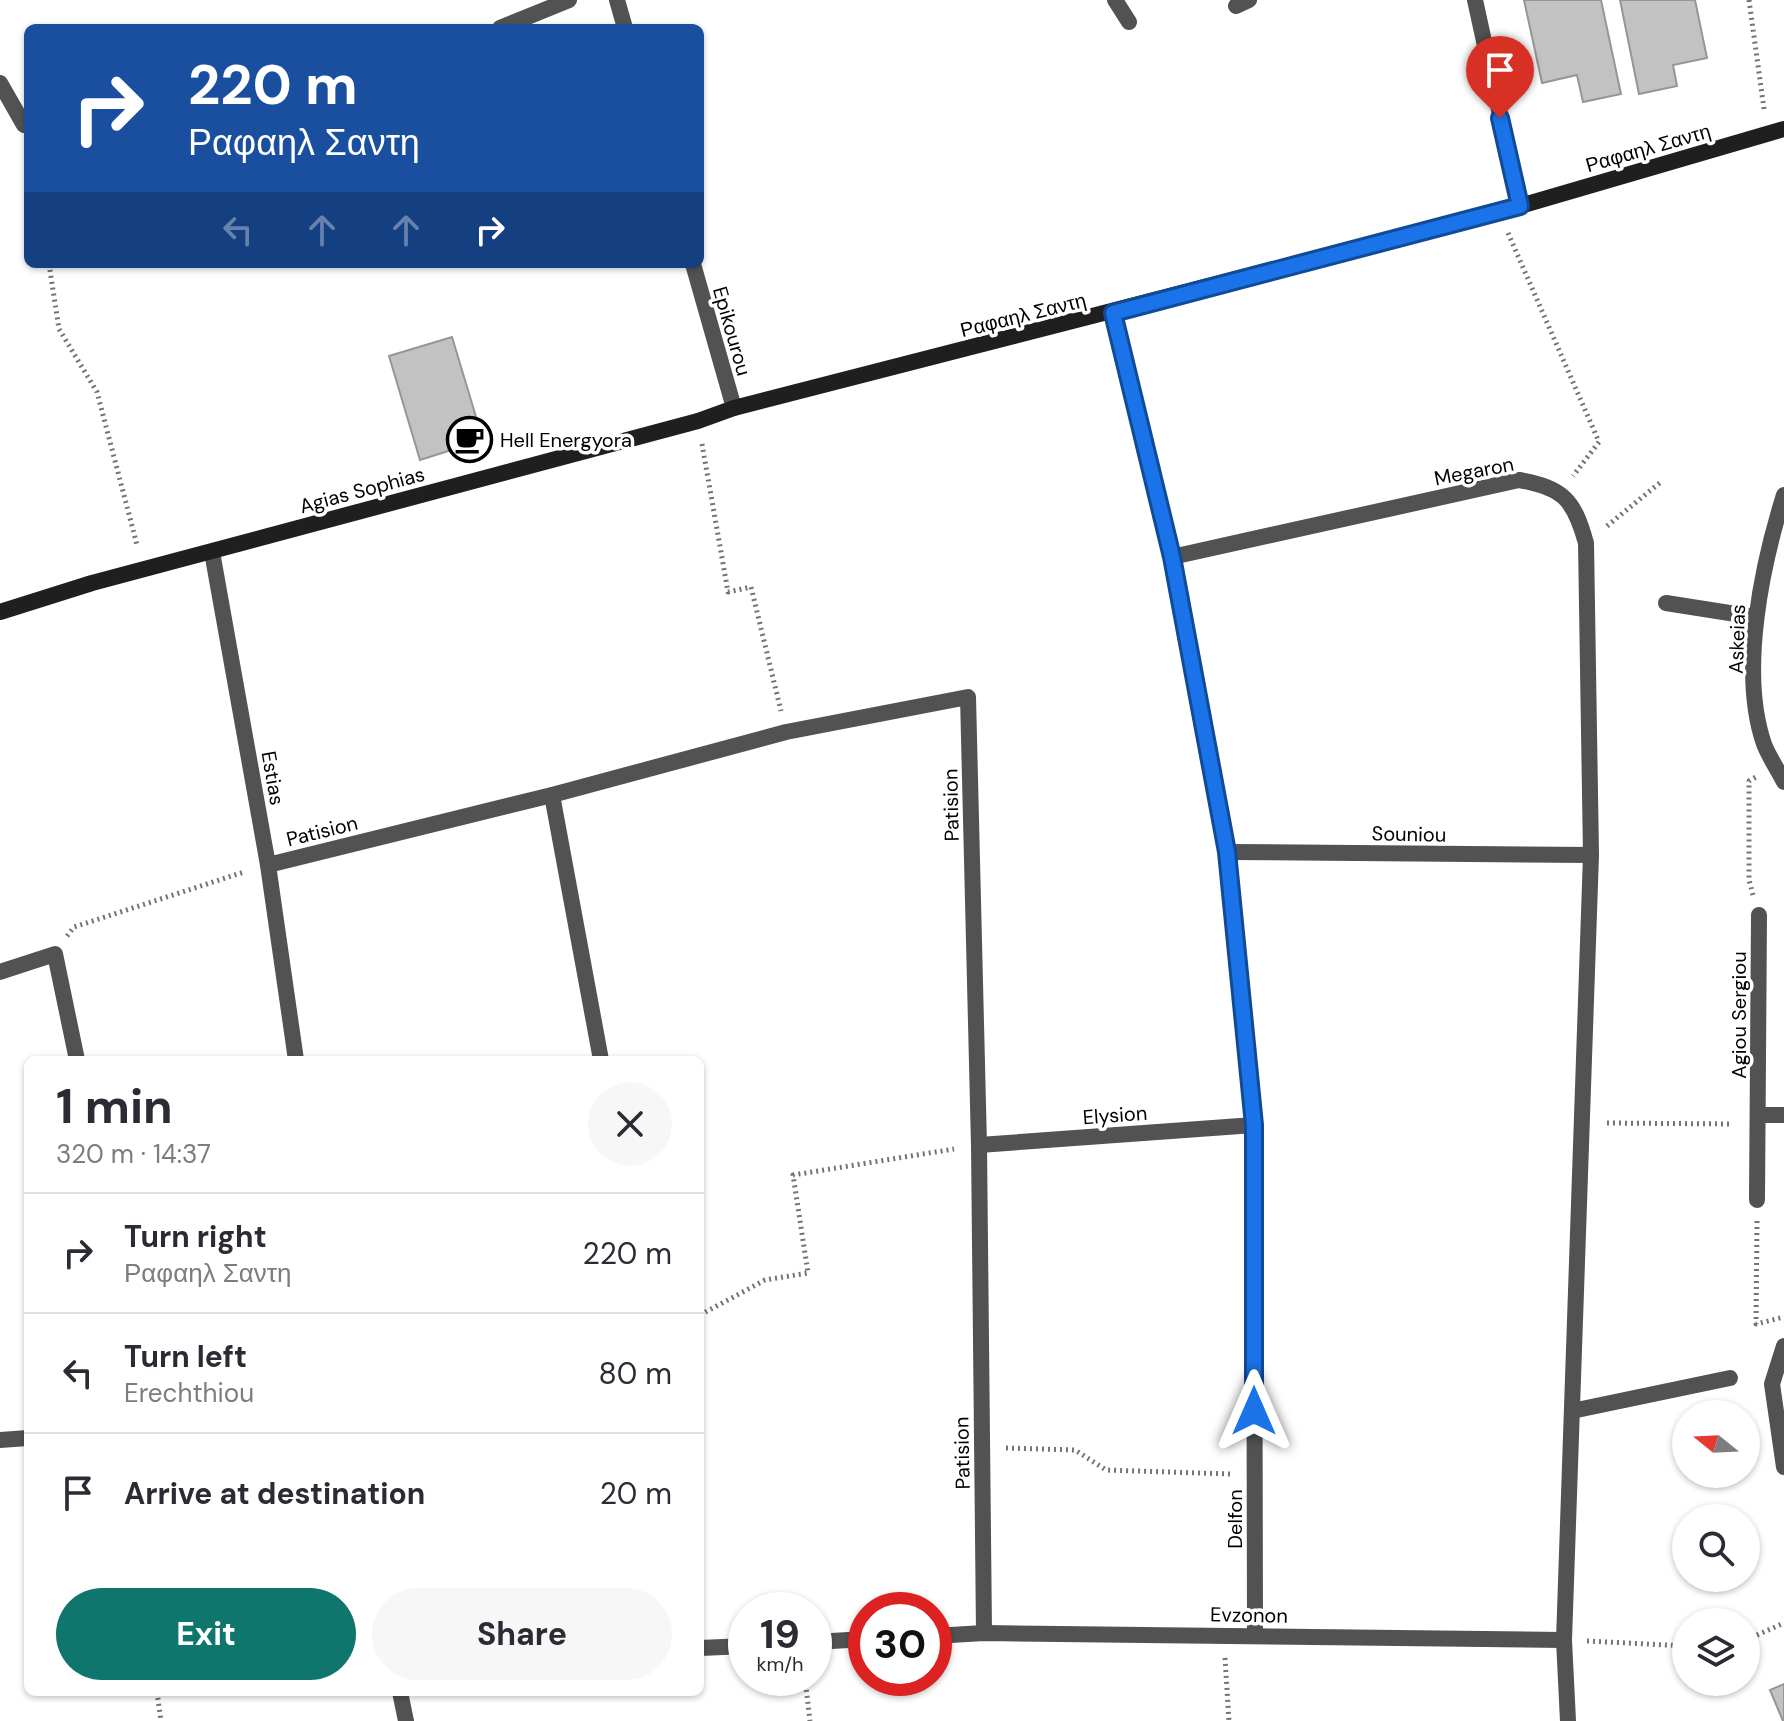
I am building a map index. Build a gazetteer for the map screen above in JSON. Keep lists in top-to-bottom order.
{
  "streets": {
    "street": [
      "Ραφαηλ Σαντη",
      "Epikourou",
      "Megaron",
      "Agias Sophias",
      "Askeias",
      "Estias",
      "Patision",
      "Souniou",
      "Agiou Sergiou",
      "Elysion",
      "Delfon",
      "Evzonon"
    ]
  },
  "crossings": [
    ["Ραφαηλ Σαντη", "Epikourou"],
    ["Ραφαηλ Σαντη", "Agias Sophias"],
    ["Ραφαηλ Σαντη", "Delfon"],
    ["Epikourou", "Agias Sophias"],
    ["Megaron", "Delfon"],
    ["Agias Sophias", "Estias"],
    ["Estias", "Patision"],
    ["Patision", "Elysion"],
    ["Patision", "Evzonon"],
    ["Souniou", "Delfon"],
    ["Elysion", "Delfon"],
    ["Delfon", "Evzonon"]
  ],
  "places": {
    "cafe": ["Hell Energyora"]
  },
  "north": "left",
  "page": {
    "turn": ["220 m", "Ραφαηλ Σαντη"],
    "heading": ["1 min", "320 m · 14:37"],
    "list": [
      {
        "name": "Turn right",
        "note": "Ραφαηλ Σαντη",
        "value": "220 m"
      },
      {
        "name": "Turn left",
        "note": "Erechthiou",
        "value": "80 m"
      },
      {
        "name": "Arrive at destination",
        "value": "20 m"
      }
    ],
    "buttons": ["Exit", "Share"],
    "speed": "19 km/h",
    "limit": "30"
  }
}
